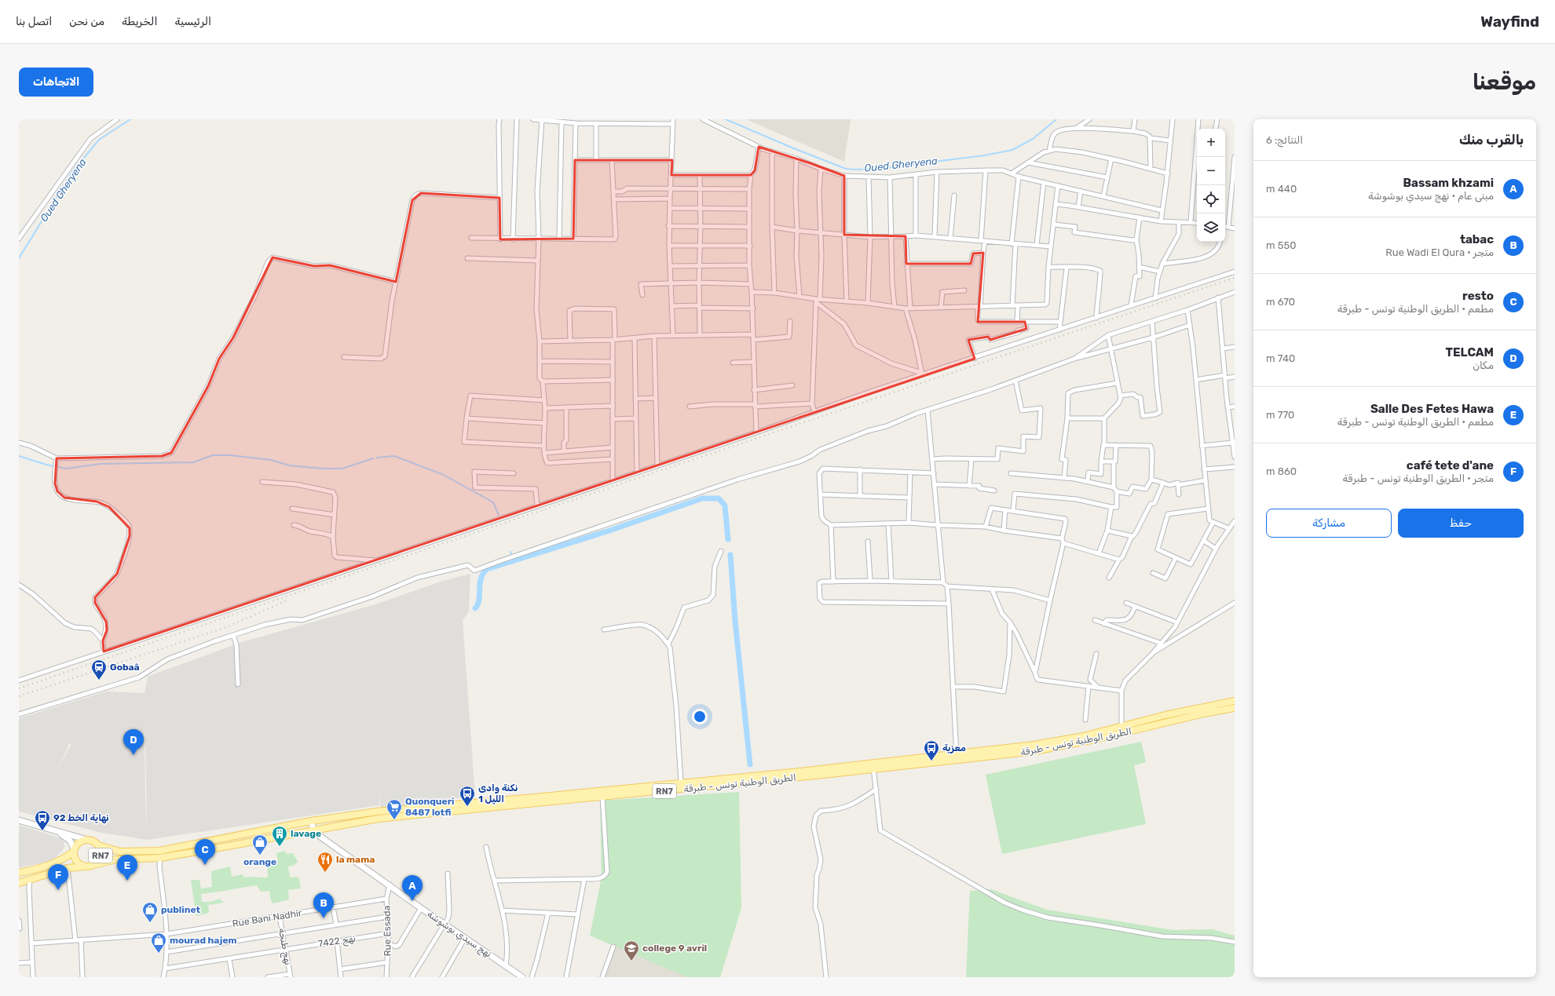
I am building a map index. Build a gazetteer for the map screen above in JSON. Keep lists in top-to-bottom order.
{
  "streets": {
    "main road": ["الطريق الوطنية تونس - طبرقة", "RN7"],
    "street": [
      "Rue Bani Nadhir",
      "Rue Essada",
      "نهج سيدي بوشوشة",
      "نهج 7422",
      "نهج طنجة"
    ]
  },
  "crossings": [
    ["الطريق الوطنية تونس - طبرقة", "RN7"],
    ["الطريق الوطنية تونس - طبرقة", "نهج سيدي بوشوشة"],
    ["Rue Bani Nadhir", "Rue Essada"],
    ["Rue Bani Nadhir", "نهج طنجة"],
    ["Rue Essada", "نهج سيدي بوشوشة"],
    ["Rue Essada", "نهج 7422"],
    ["نهج 7422", "نهج طنجة"]
  ],
  "water": ["Oued Gheryena"],
  "places": {
    "station": ["Gobaâ"],
    "bus stop": ["معزية", "نكنة وادى الليل 1", "نهاية الخط 92"],
    "supermarket": ["Quonqueri 8487 lotfi"],
    "building": ["lavage"],
    "shop": ["orange", "publinet", "mourad hajem"],
    "restaurant": ["la mama"],
    "school or university": ["college 9 avril"]
  },
  "page": {
    "header": "Wayfind",
    "nav": [
      "الرئيسية",
      "الخريطة",
      "من نحن",
      "اتصل بنا"
    ],
    "buttons": [
      "الاتجاهات",
      ["حفظ", "مشاركة"]
    ],
    "title": "موقعنا",
    "heading": ["بالقرب منك", "النتائج: 6"],
    "map_buttons": ["+", "−"],
    "list": [
      {
        "mark": "A",
        "name": "Bassam khzami",
        "note": "مبنى عام · نهج سيدي بوشوشة",
        "value": "440 m"
      },
      {
        "mark": "B",
        "name": "tabac",
        "note": "متجر · Rue Wadi El Qura",
        "value": "550 m"
      },
      {
        "mark": "C",
        "name": "resto",
        "note": "مطعم · الطريق الوطنية تونس - طبرقة",
        "value": "670 m"
      },
      {
        "mark": "D",
        "name": "TELCAM",
        "note": "مكان",
        "value": "740 m"
      },
      {
        "mark": "E",
        "name": "Salle Des Fetes Hawa",
        "note": "مطعم · الطريق الوطنية تونس - طبرقة",
        "value": "770 m"
      },
      {
        "mark": "F",
        "name": "café tete d'ane",
        "note": "متجر · الطريق الوطنية تونس - طبرقة",
        "value": "860 m"
      }
    ],
    "pins": [
      "D",
      "C",
      "E",
      "F",
      "A",
      "B"
    ]
  }
}
